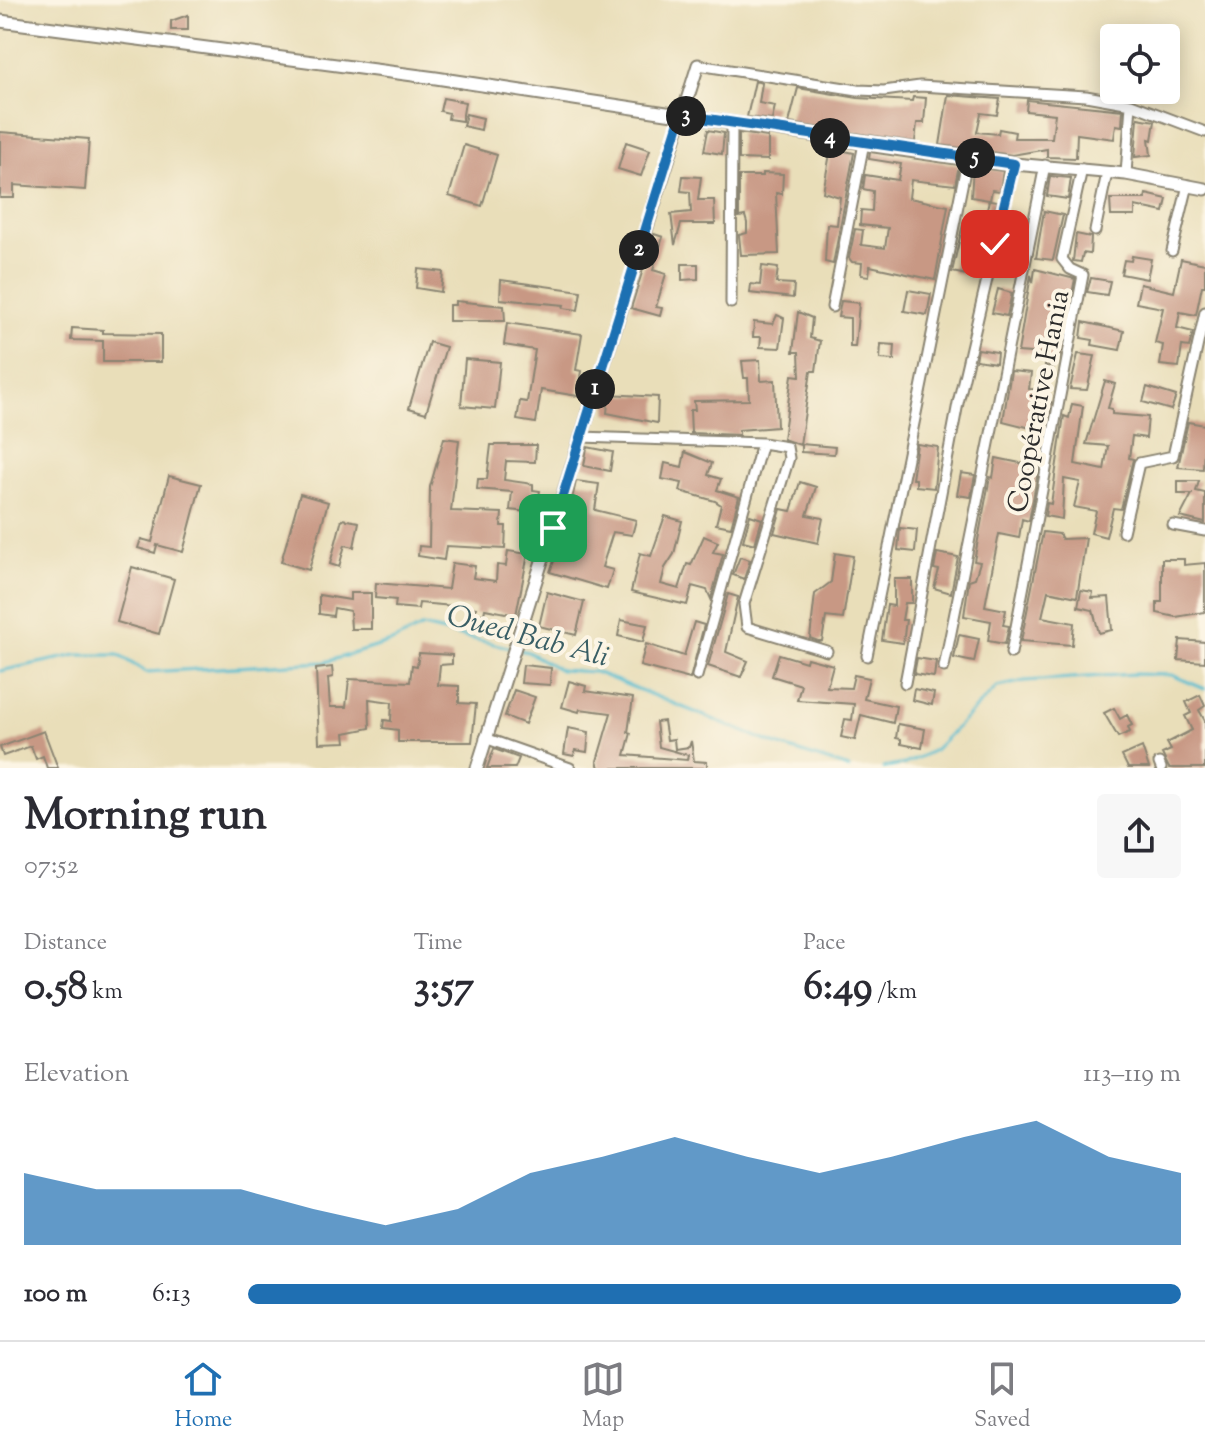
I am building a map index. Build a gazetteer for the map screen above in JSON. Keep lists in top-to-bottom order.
{
  "streets": {
    "street": ["Coopérative Hania"]
  },
  "water": ["Oued Bab Ali"],
  "page": {
    "pins": [
      "3",
      "4",
      "5",
      "2",
      "1"
    ],
    "heading": ["Morning run", "07:52"],
    "stats": [
      ["Distance", "0.58 km"],
      ["Time", "3:57"],
      ["Pace", "6:49 /km"]
    ],
    "chart": ["Elevation", "113–119 m"],
    "list": [
      {
        "name": "100 m",
        "note": "6:13"
      }
    ],
    "tabs": ["Home", "Map", "Saved"]
  }
}
